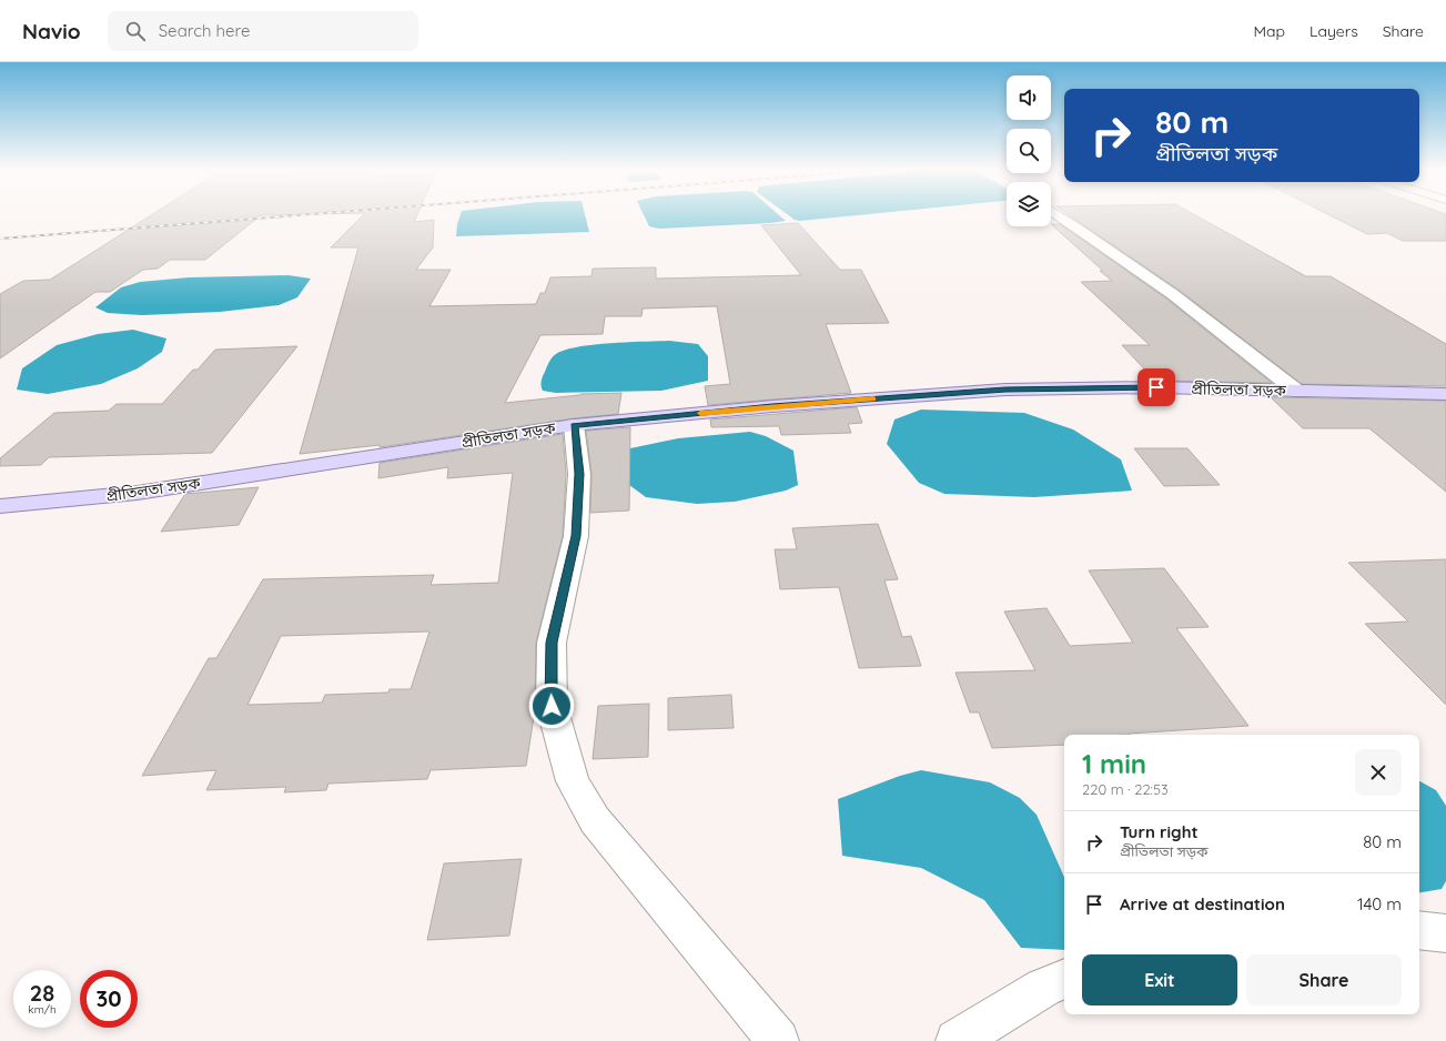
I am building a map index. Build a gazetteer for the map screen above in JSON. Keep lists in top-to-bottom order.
{
  "streets": {
    "main road": ["প্রীতিলতা সড়ক"]
  },
  "page": {
    "header": "Navio",
    "search": "Search here",
    "nav": ["Map", "Layers", "Share"],
    "turn": ["80 m", "প্রীতিলতা সড়ক"],
    "heading": ["1 min", "220 m · 22:53"],
    "list": [
      {
        "name": "Turn right",
        "note": "প্রীতিলতা সড়ক",
        "value": "80 m"
      },
      {
        "name": "Arrive at destination",
        "value": "140 m"
      }
    ],
    "buttons": ["Exit", "Share"],
    "speed": "28 km/h",
    "limit": "30"
  }
}
